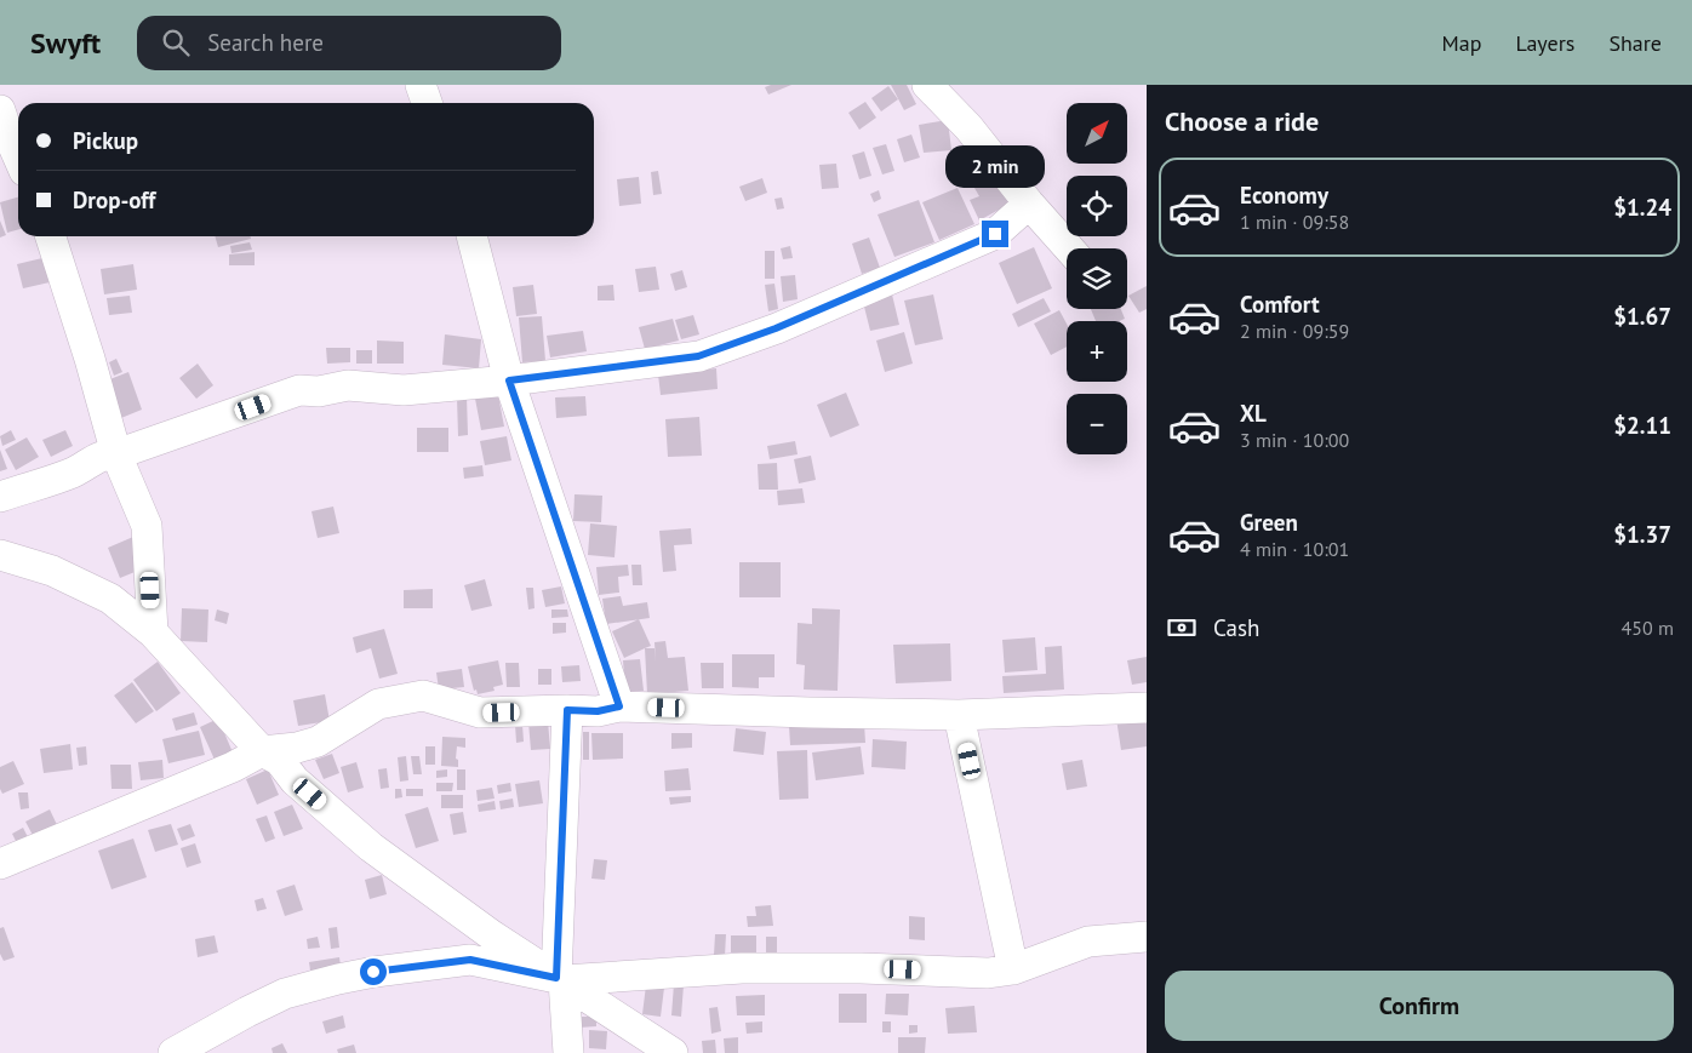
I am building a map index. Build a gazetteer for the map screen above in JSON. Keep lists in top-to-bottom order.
{
  "north": "top right",
  "page": {
    "header": "Swyft",
    "search": "Search here",
    "nav": ["Map", "Layers", "Share"],
    "heading": "Choose a ride",
    "map_buttons": ["+", "−"],
    "banner": ["Pickup", "Drop-off"],
    "bubble": "2 min",
    "list": [
      {
        "name": "Economy",
        "note": "1 min · 09:58",
        "value": "$1.24"
      },
      {
        "name": "Comfort",
        "note": "2 min · 09:59",
        "value": "$1.67"
      },
      {
        "name": "XL",
        "note": "3 min · 10:00",
        "value": "$2.11"
      },
      {
        "name": "Green",
        "note": "4 min · 10:01",
        "value": "$1.37"
      }
    ],
    "pay": ["Cash", "450 m"],
    "buttons": "Confirm"
  }
}
